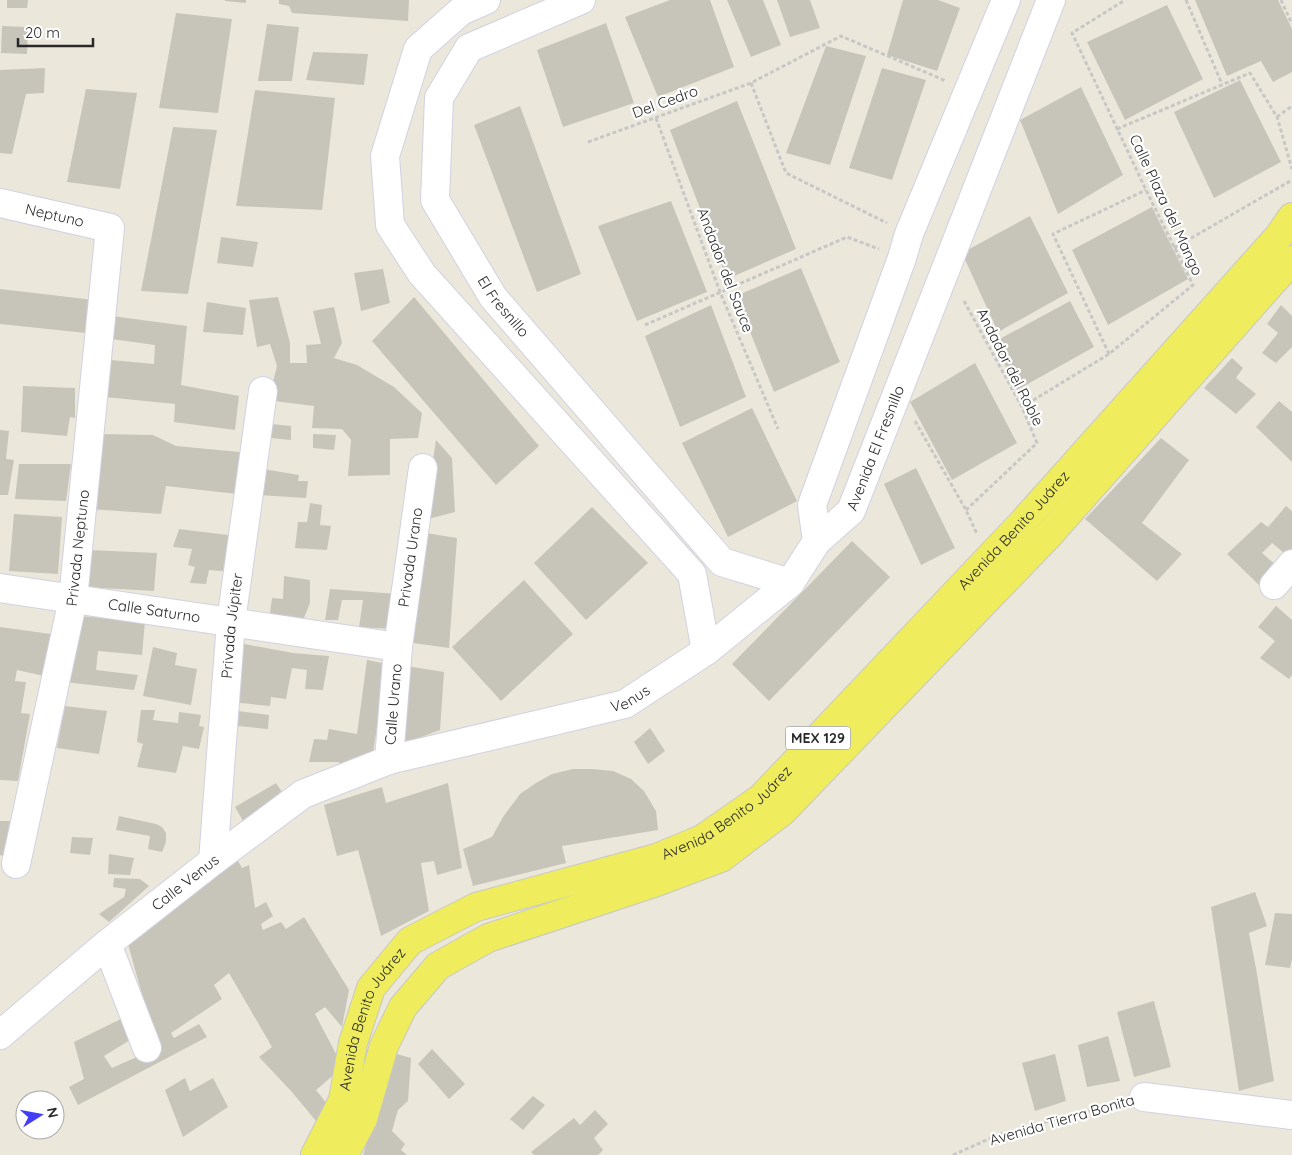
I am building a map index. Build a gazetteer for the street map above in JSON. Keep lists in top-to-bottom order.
{
  "streets": {
    "main road": ["Avenida Benito Juárez", "MEX 129"],
    "street": [
      "Neptuno",
      "El Fresnillo",
      "Avenida El Fresnillo",
      "Privada Neptuno",
      "Privada Urano",
      "Calle Saturno",
      "Privada Júpiter",
      "Venus",
      "Calle Urano",
      "Calle Venus",
      "Avenida Tierra Bonita"
    ],
    "path": [
      "Del Cedro",
      "Calle Plaza del Mango",
      "Andador del Sauce",
      "Andador del Roble"
    ]
  },
  "crossings": [
    ["Del Cedro", "Andador del Sauce"],
    ["Calle Plaza del Mango", "Andador del Roble"],
    ["Neptuno", "Privada Neptuno"],
    ["Avenida El Fresnillo", "Venus"],
    ["Privada Neptuno", "Calle Saturno"],
    ["Privada Urano", "Calle Saturno"],
    ["Privada Urano", "Calle Urano"],
    ["Calle Saturno", "Privada Júpiter"],
    ["Calle Saturno", "Calle Urano"],
    ["Privada Júpiter", "Calle Venus"],
    ["Venus", "Calle Urano"],
    ["Venus", "Calle Venus"],
    ["Calle Urano", "Calle Venus"]
  ],
  "scale_bar": "20 m",
  "north": "right"
}
